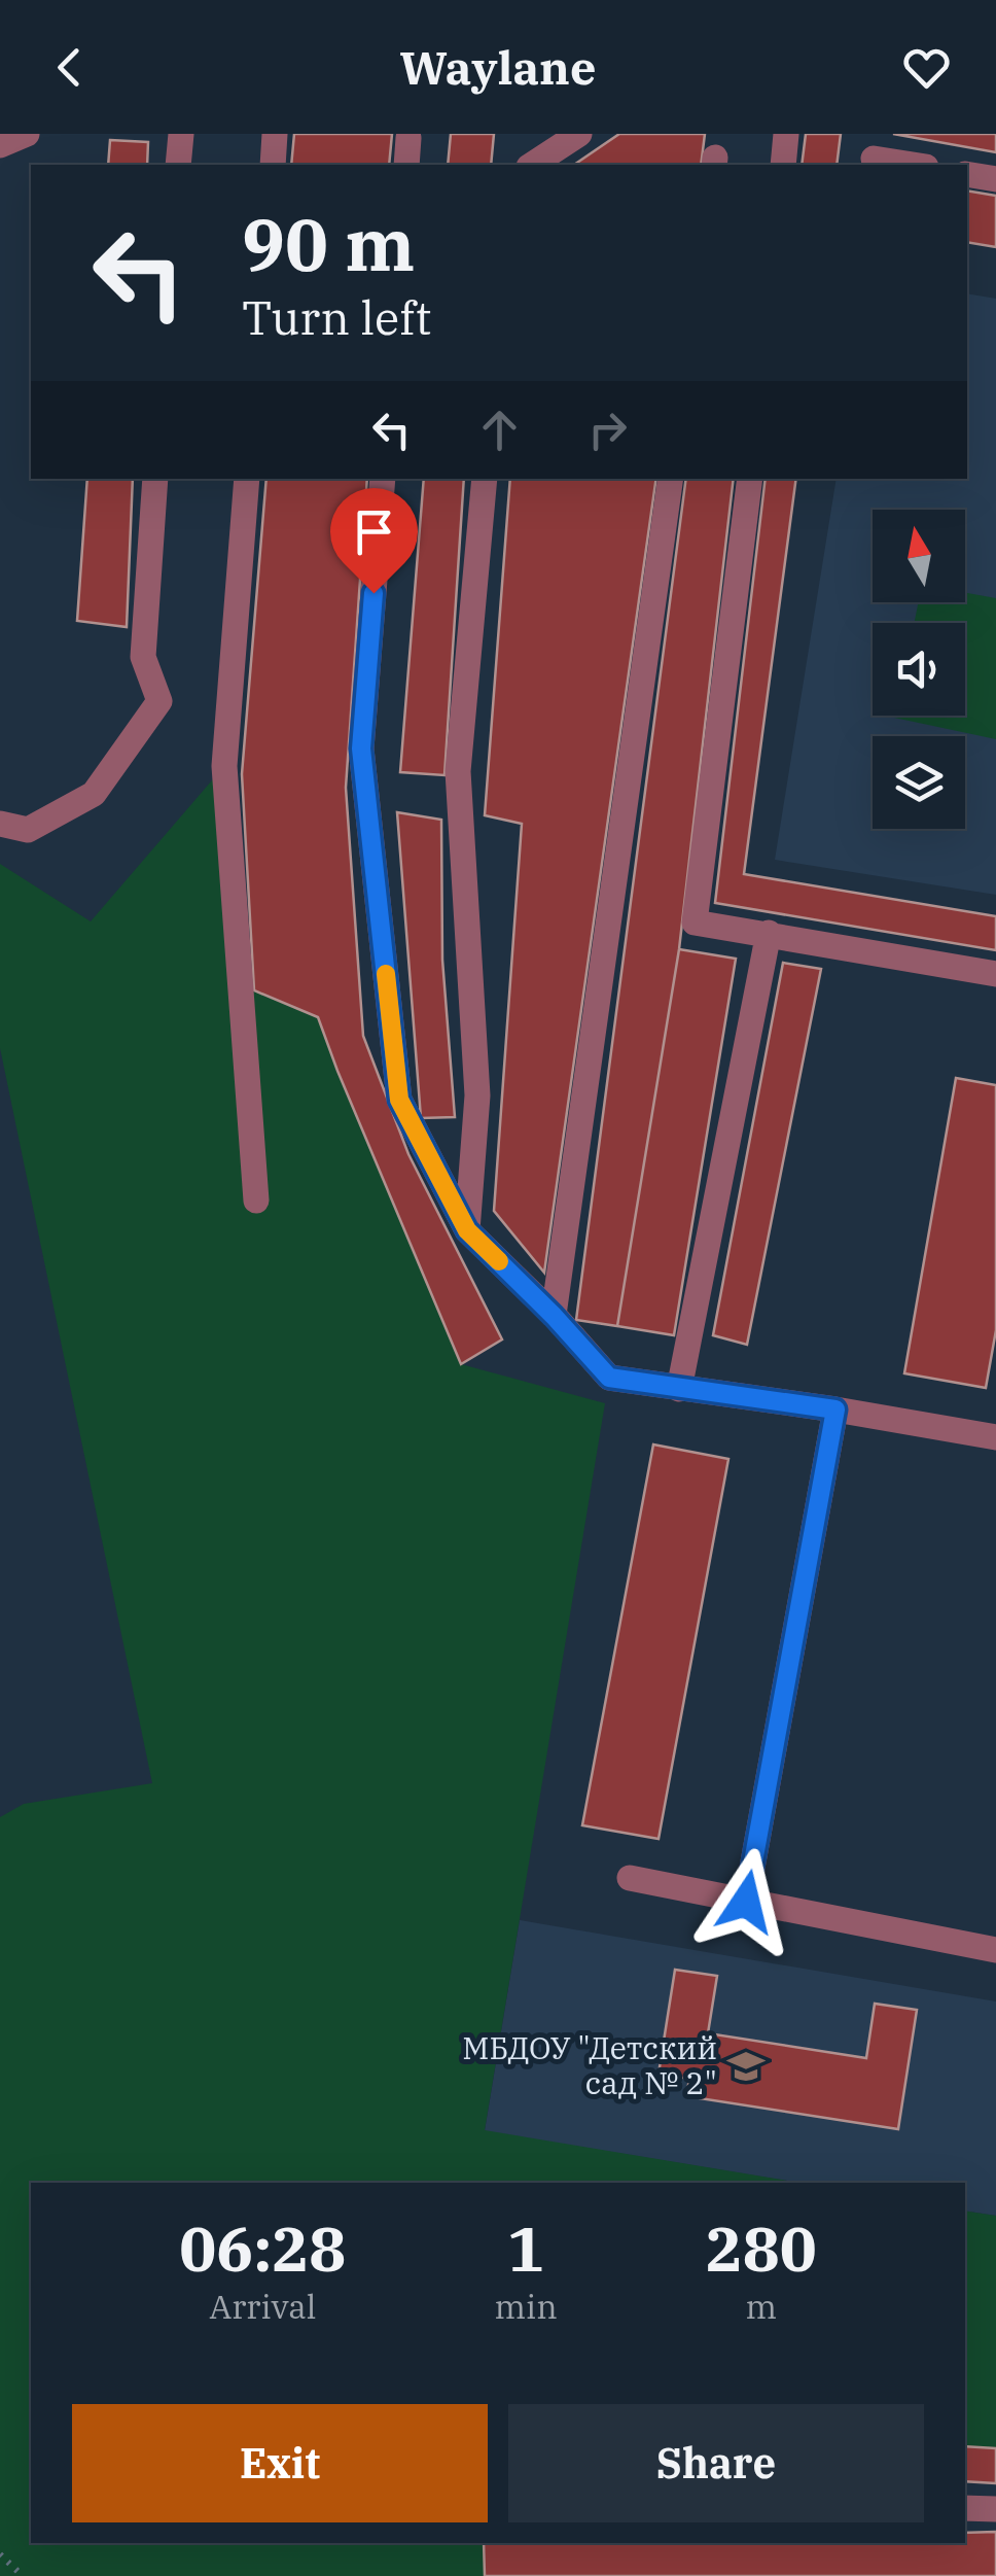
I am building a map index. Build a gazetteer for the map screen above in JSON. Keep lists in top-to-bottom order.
{
  "places": {
    "school or university": ["МБДОУ \"Детский сад № 2\""]
  },
  "north": "top",
  "page": {
    "header": "Waylane",
    "turn": ["90 m", "Turn left"],
    "eta": [
      "06:28",
      "Arrival",
      "1",
      "min",
      "280",
      "m"
    ],
    "buttons": ["Exit", "Share"]
  }
}
